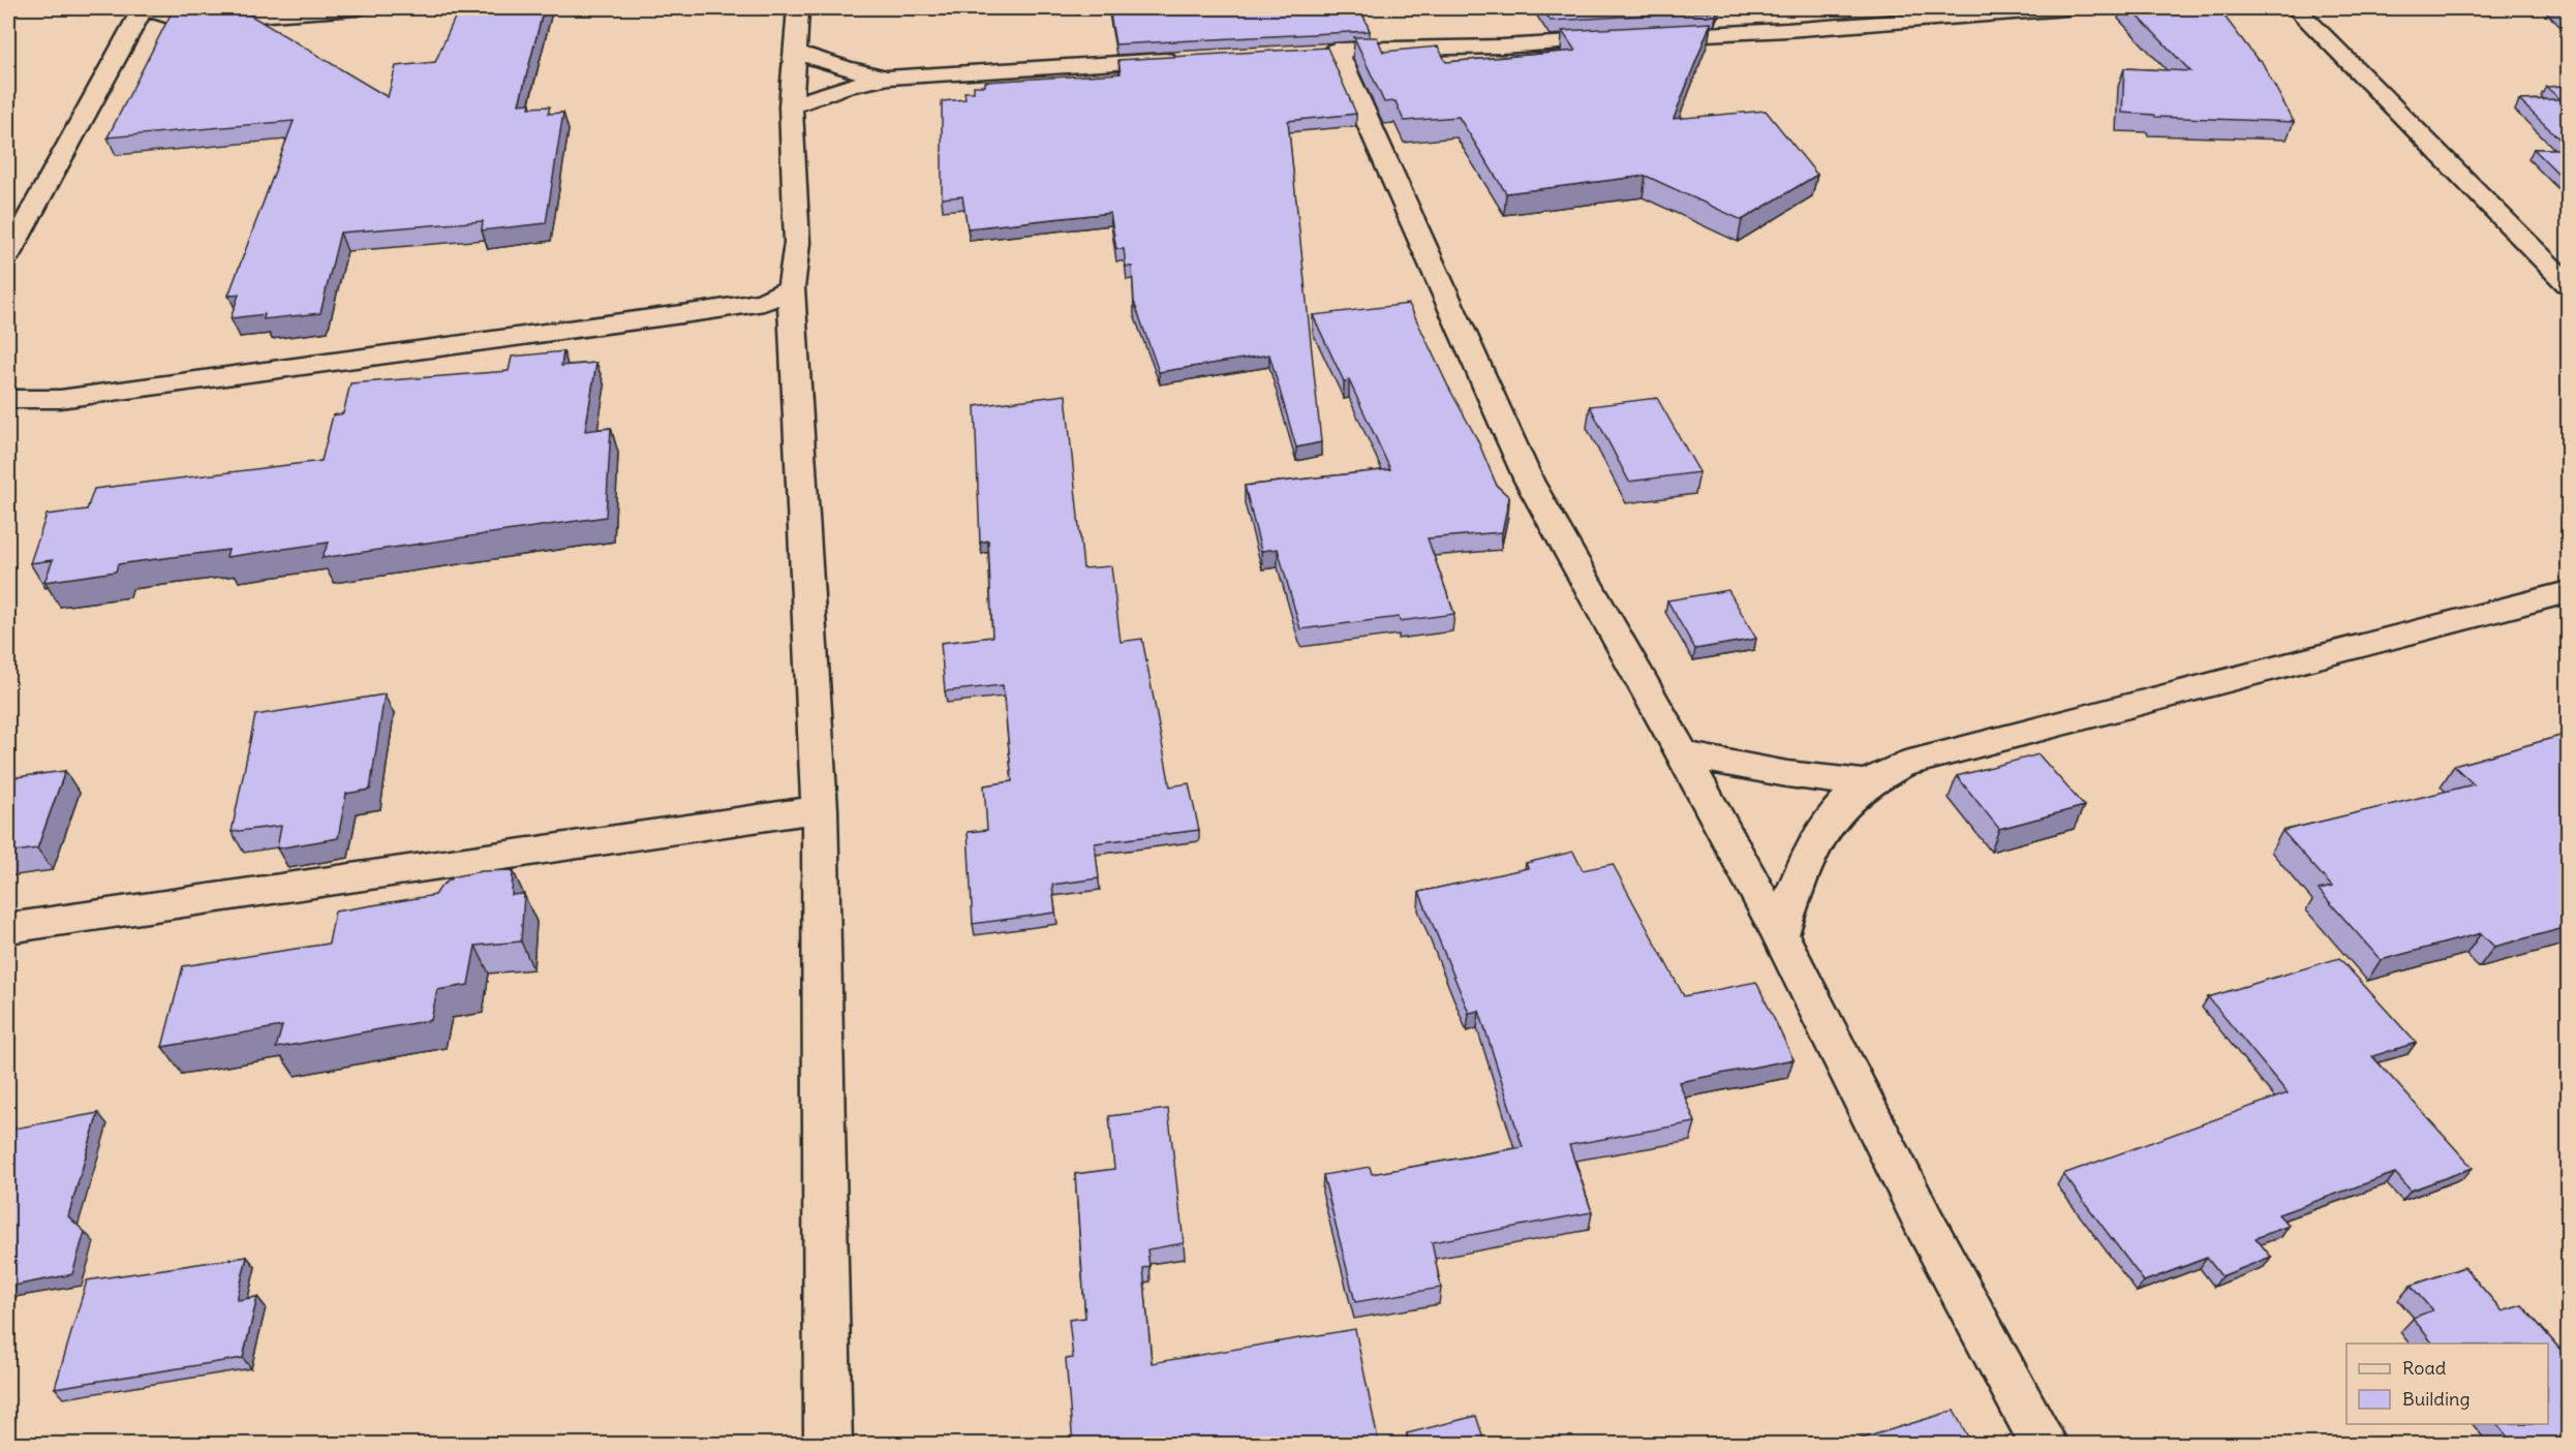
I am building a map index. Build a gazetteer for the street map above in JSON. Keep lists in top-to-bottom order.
{
  "legend": ["Road", "Building"]
}
